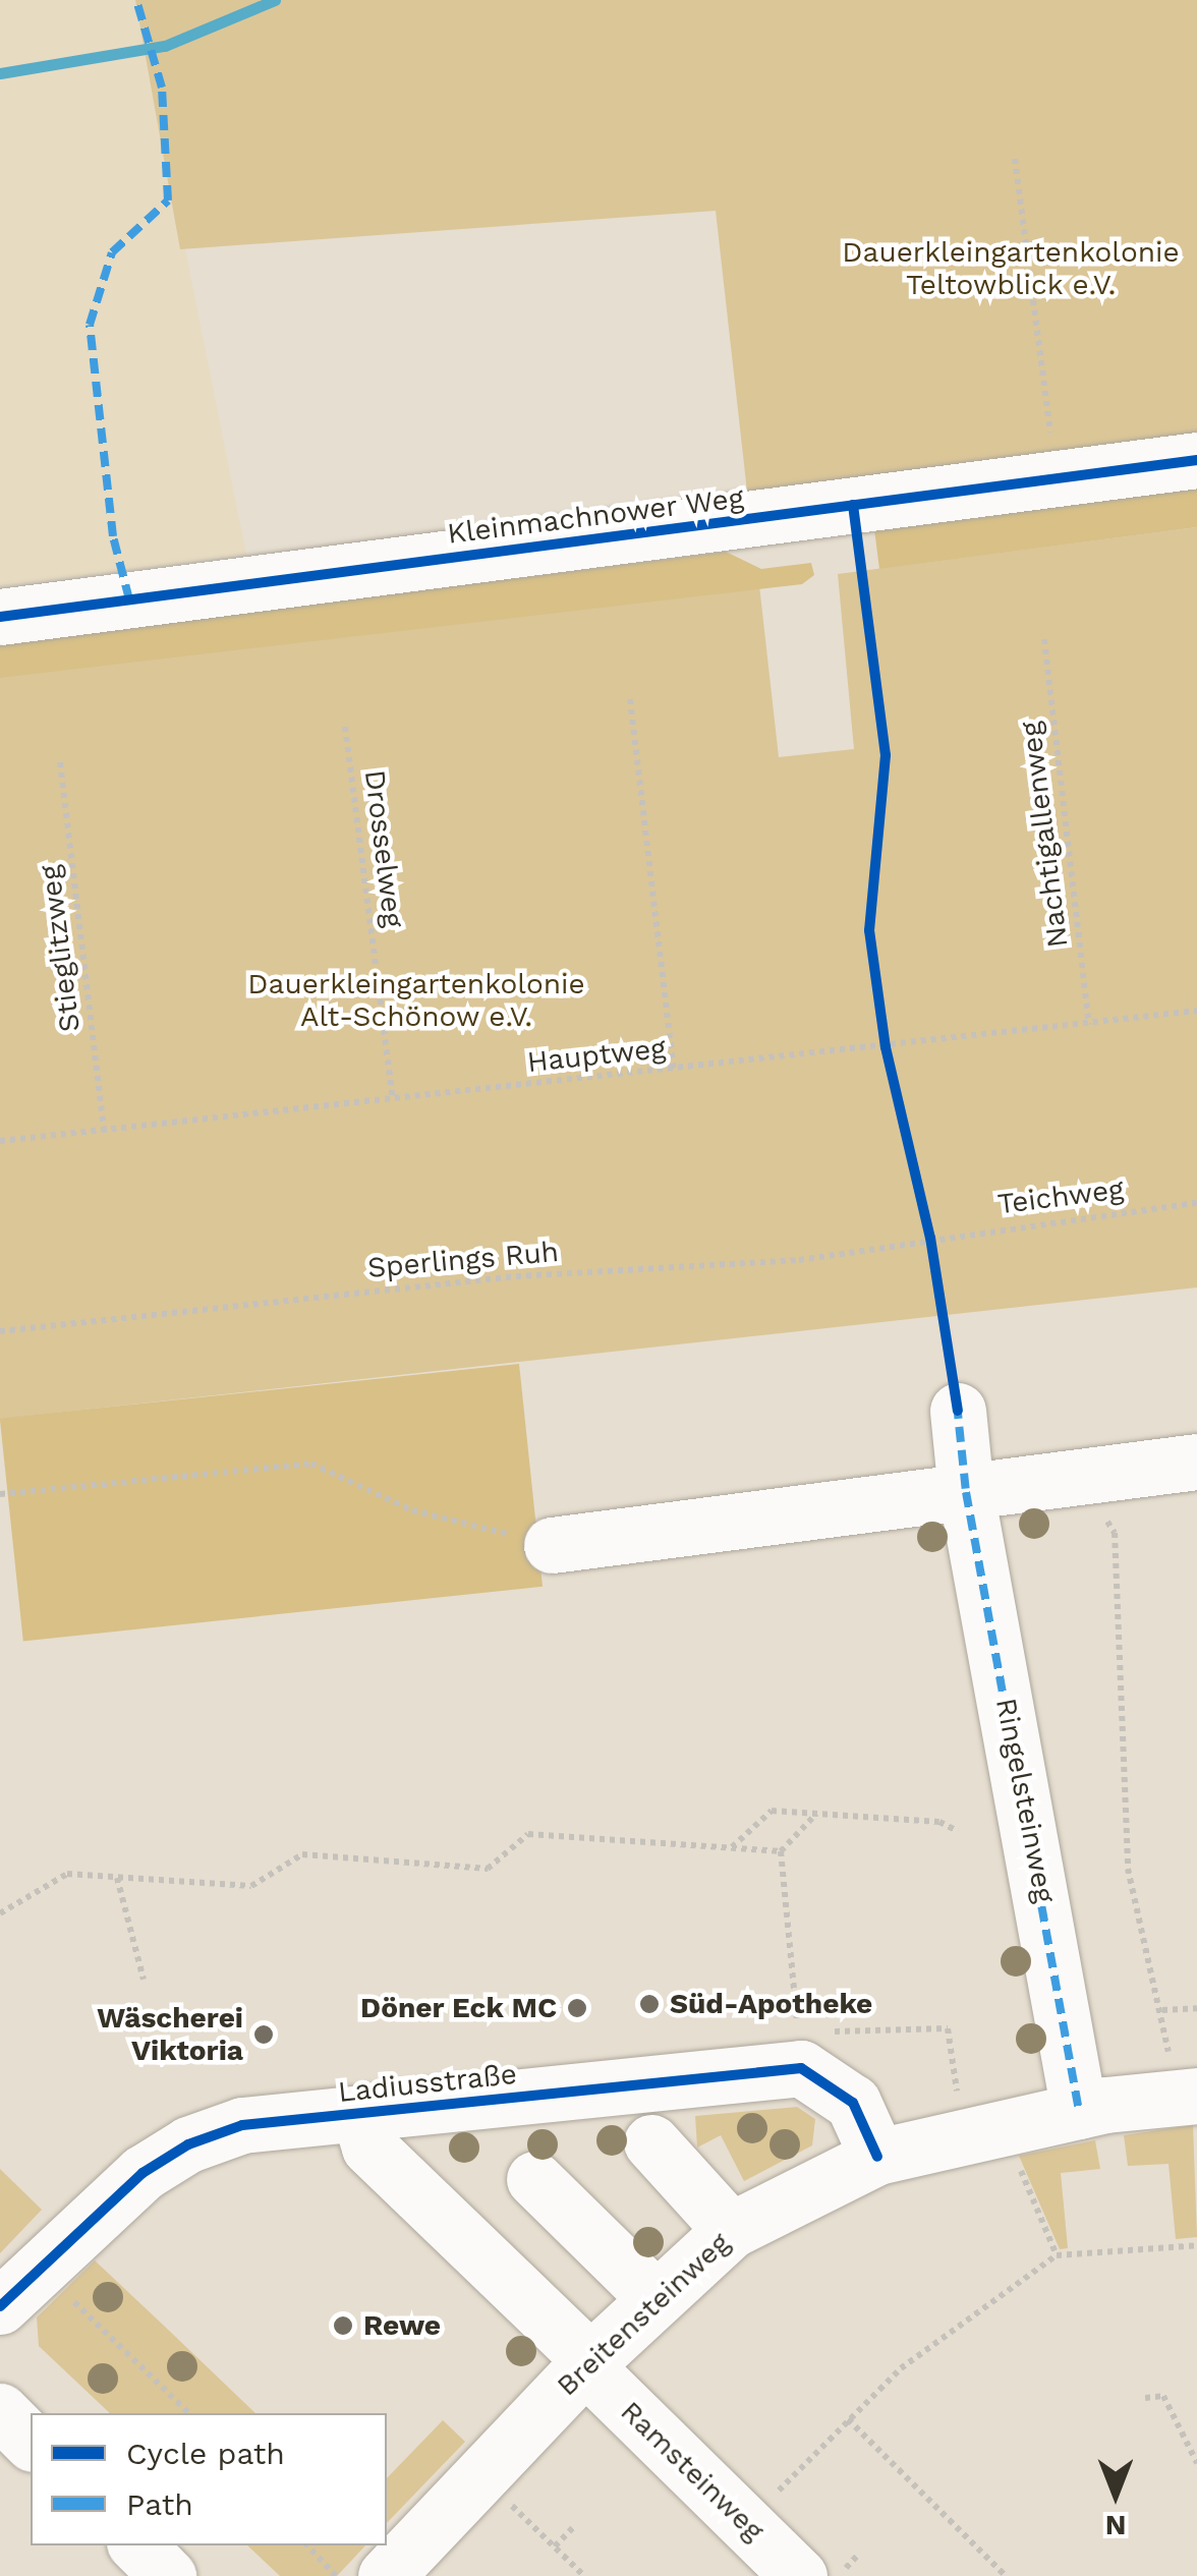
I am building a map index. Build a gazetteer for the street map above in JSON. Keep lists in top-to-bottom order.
{
  "streets": {
    "street": [
      "Kleinmachnower Weg",
      "Ringelsteinweg",
      "Ladiusstraße",
      "Breitensteinweg",
      "Ramsteinweg"
    ],
    "path": [
      "Nachtigallenweg",
      "Drosselweg",
      "Stieglitzweg",
      "Hauptweg",
      "Teichweg",
      "Sperlings Ruh"
    ]
  },
  "crossings": [
    ["Nachtigallenweg", "Hauptweg"],
    ["Drosselweg", "Hauptweg"],
    ["Stieglitzweg", "Hauptweg"],
    ["Teichweg", "Sperlings Ruh"],
    ["Ringelsteinweg", "Breitensteinweg"],
    ["Ladiusstraße", "Breitensteinweg"],
    ["Ladiusstraße", "Ramsteinweg"],
    ["Breitensteinweg", "Ramsteinweg"]
  ],
  "parks": ["Dauerkleingartenkolonie Teltowblick e.V.", "Dauerkleingartenkolonie Alt-Schönow e.V."],
  "places": [
    "Süd-Apotheke",
    "Döner Eck MC",
    "Wäscherei Viktoria",
    "Rewe"
  ],
  "legend": ["Cycle path", "Path"],
  "north": "bottom"
}
